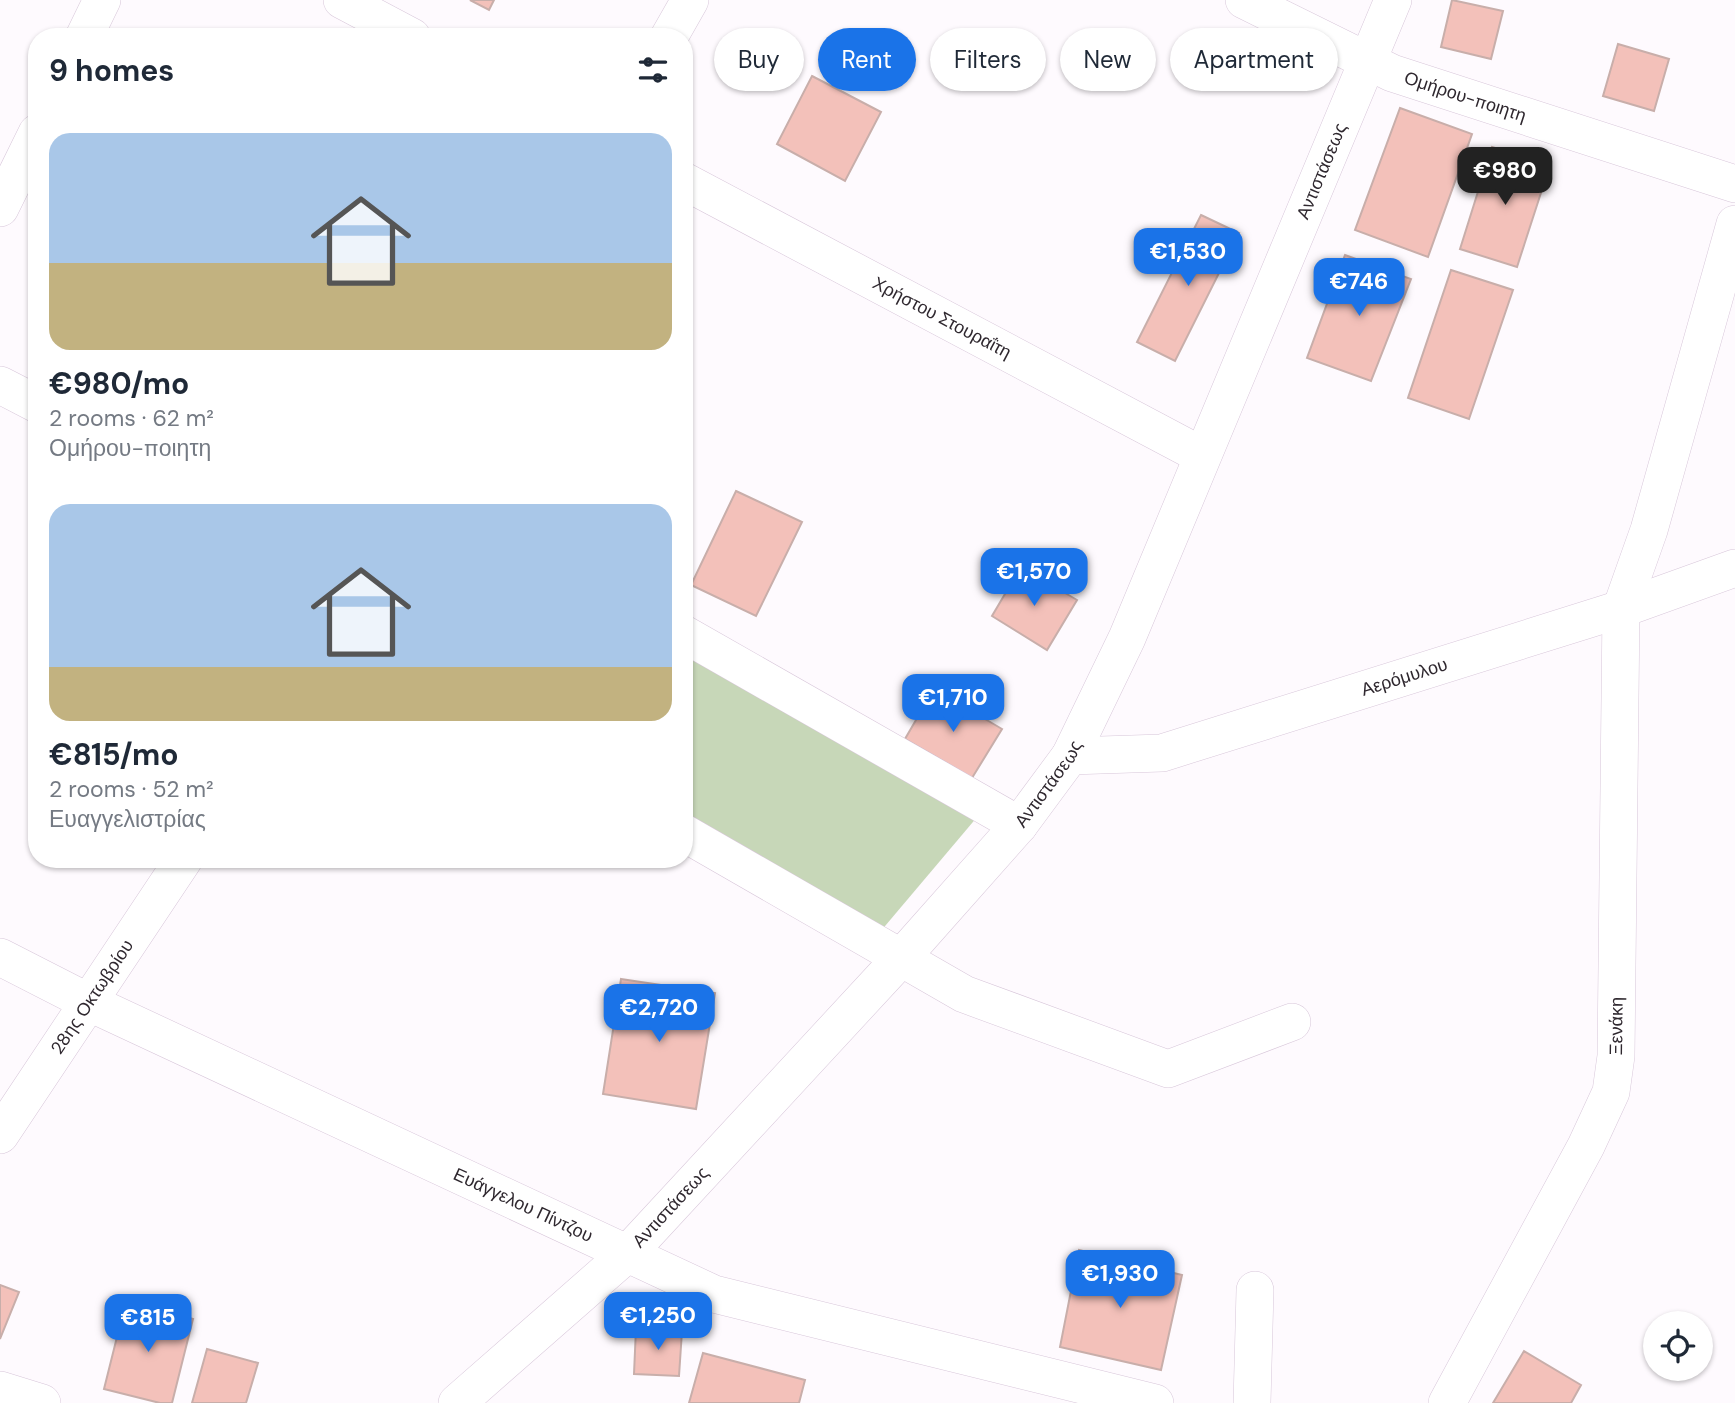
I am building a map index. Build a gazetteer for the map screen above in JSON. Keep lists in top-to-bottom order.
{
  "streets": {
    "street": [
      "Ομήρου-ποιητη",
      "Αντιστάσεως",
      "Χρήστου Στουραΐτη",
      "Αερόμυλου",
      "28ης Οκτωβρίου",
      "Ξενάκη",
      "Ευάγγελου Πίντζου"
    ]
  },
  "crossings": [
    ["Ομήρου-ποιητη", "Αντιστάσεως"],
    ["Αντιστάσεως", "Χρήστου Στουραΐτη"],
    ["Αντιστάσεως", "Αερόμυλου"],
    ["Αντιστάσεως", "Ευάγγελου Πίντζου"],
    ["Αερόμυλου", "Ξενάκη"],
    ["28ης Οκτωβρίου", "Ευάγγελου Πίντζου"]
  ],
  "page": {
    "chip": [
      "Buy",
      "Rent",
      "Filters",
      "New",
      "Apartment"
    ],
    "heading": "9 homes",
    "list": [
      {
        "name": "€980/mo",
        "note": "2 rooms · 62 m² · Ομήρου-ποιητη"
      },
      {
        "name": "€815/mo",
        "note": "2 rooms · 52 m² · Ευαγγελιστρίας"
      }
    ],
    "price": [
      "€980",
      "€1,530",
      "€746",
      "€1,570",
      "€1,710",
      "€2,720",
      "€1,930",
      "€1,250",
      "€815"
    ]
  }
}
